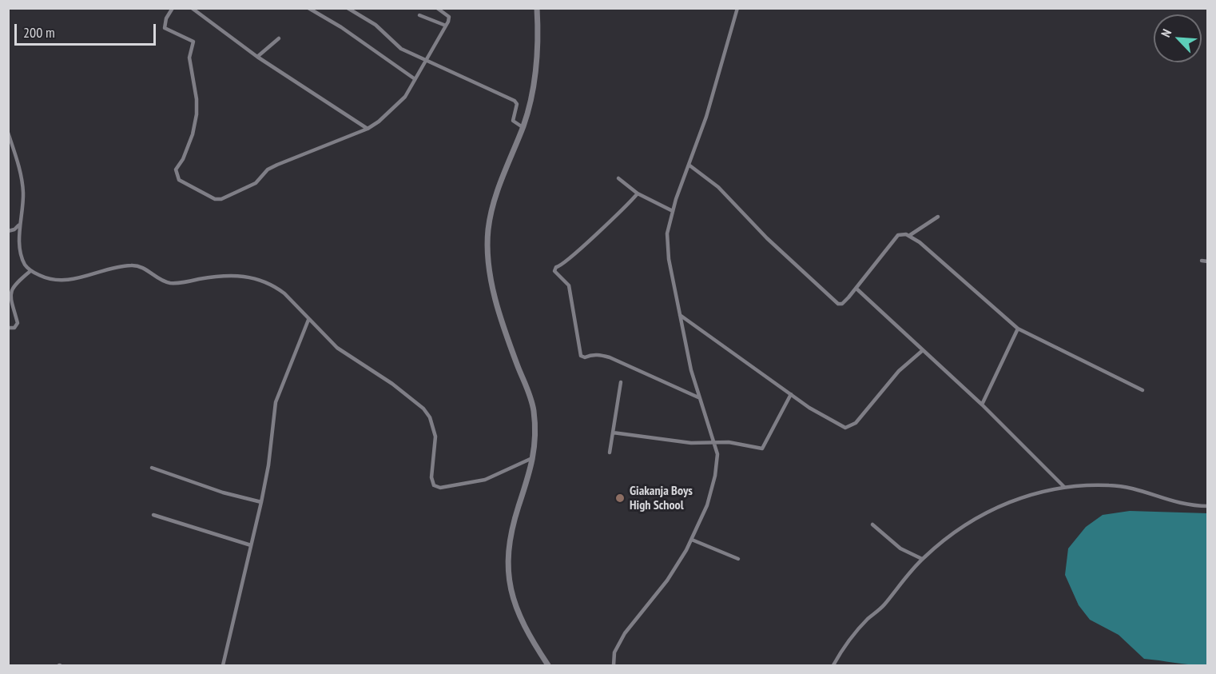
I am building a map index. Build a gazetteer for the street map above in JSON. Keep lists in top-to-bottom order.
{
  "places": ["Giakanja Boys High School"],
  "scale_bar": "200 m",
  "north": "top left"
}
